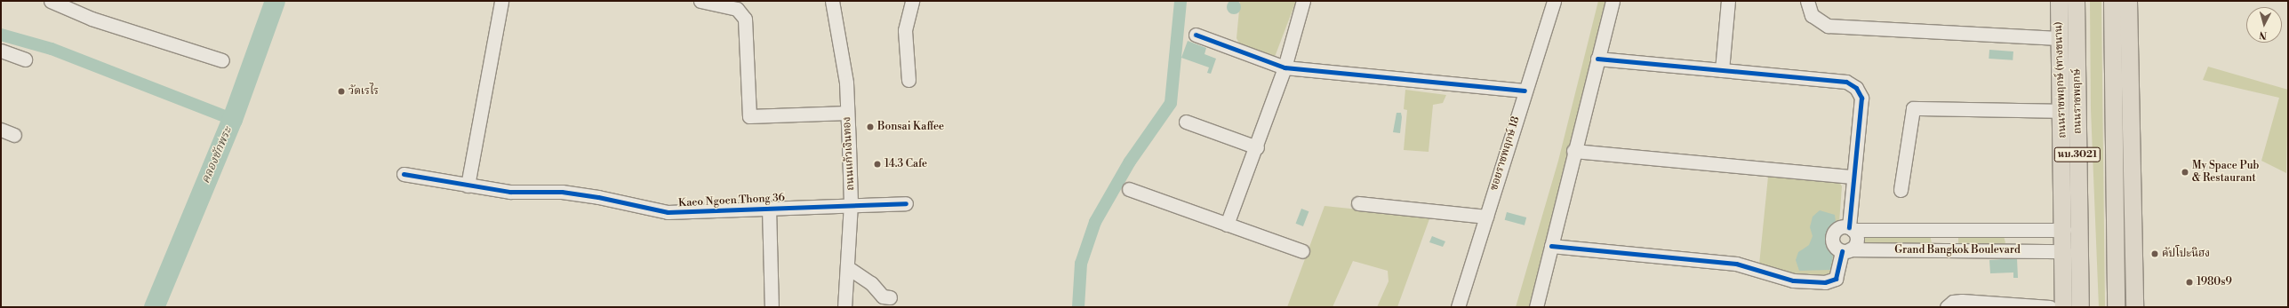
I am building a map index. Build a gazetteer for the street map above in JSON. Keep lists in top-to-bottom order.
{
  "streets": {
    "main road": ["ถนนราชพฤกษ์ (ทางขนาน)", "ถนนราชพฤกษ์", "นบ.3021"],
    "street": [
      "ถนนแก้วเงินทอง",
      "ซอยราชพฤกษ์ 18",
      "Kaeo Ngoen Thong 36",
      "Grand Bangkok Boulevard"
    ]
  },
  "crossings": [
    ["ถนนราชพฤกษ์ (ทางขนาน)", "Grand Bangkok Boulevard"],
    ["ถนนแก้วเงินทอง", "Kaeo Ngoen Thong 36"]
  ],
  "water": ["คลองชักพระ"],
  "places": [
    "วัดเรไร",
    "Bonsai Kaffee",
    "14.3 Cafe",
    "My Space Pub & Restaurant",
    "คัปโปะนิฮง",
    "1980s9"
  ],
  "north": "bottom"
}
